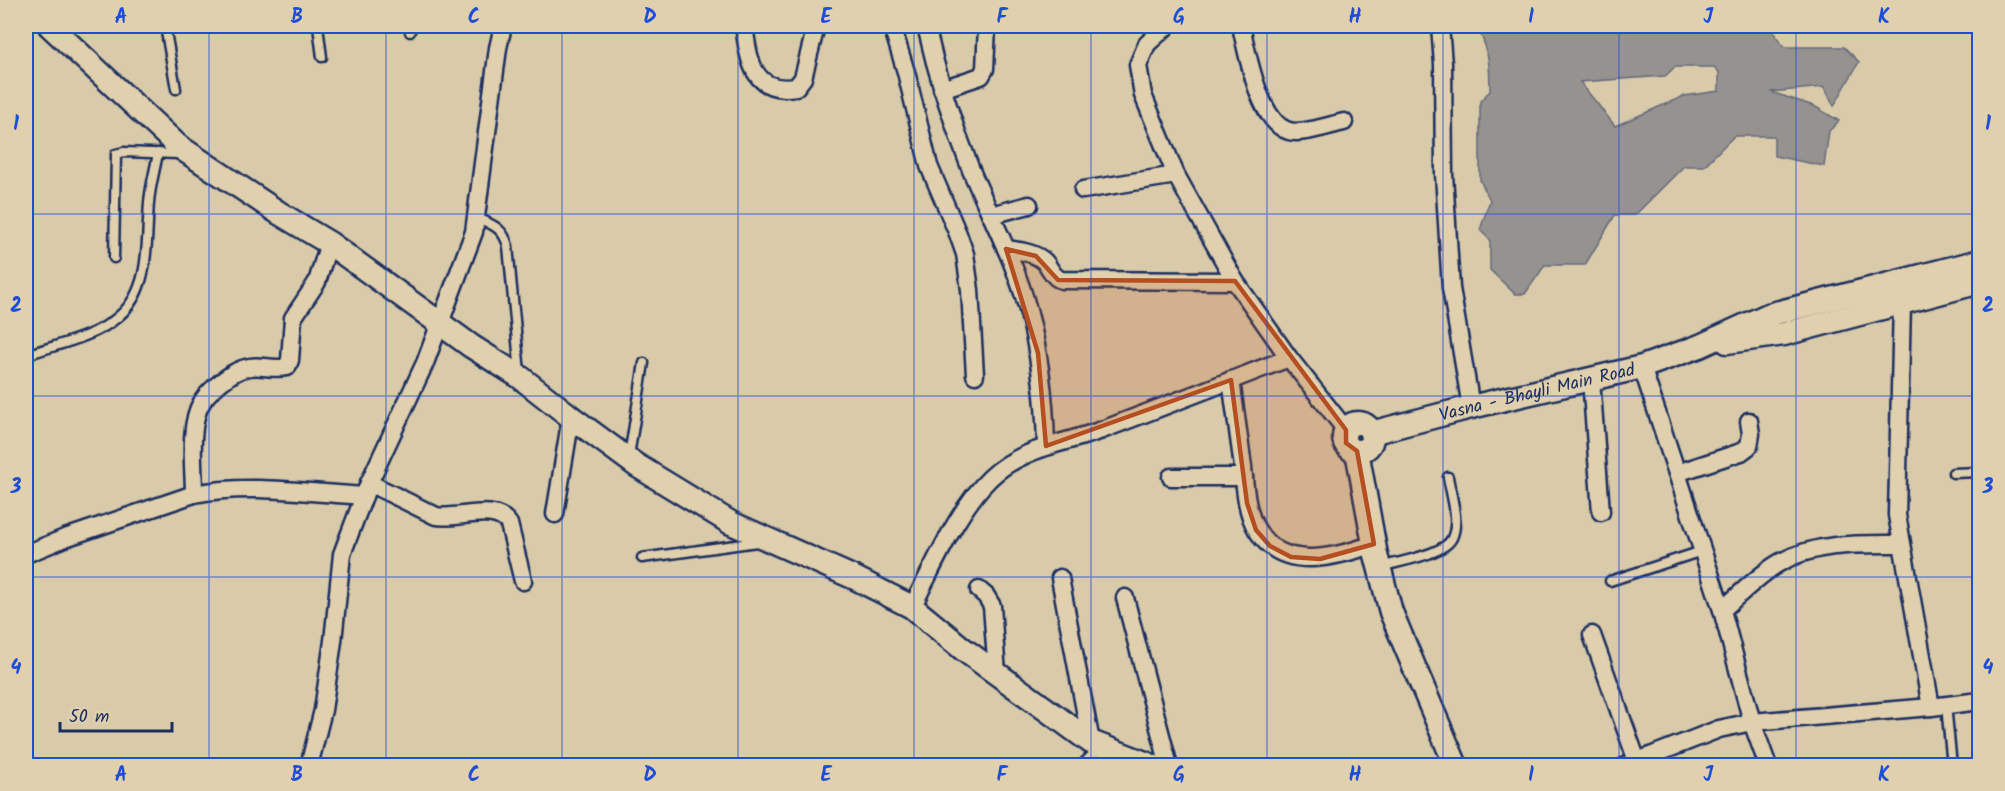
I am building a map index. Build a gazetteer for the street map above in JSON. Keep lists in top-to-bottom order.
{
  "streets": {
    "street": ["Vasna - Bhayli Main Road"]
  },
  "scale_bar": "50 m",
  "grid": {
    "columns": [
      "A",
      "B",
      "C",
      "D",
      "E",
      "F",
      "G",
      "H",
      "I",
      "J",
      "K"
    ],
    "rows": [
      "1",
      "2",
      "3",
      "4"
    ]
  }
}
